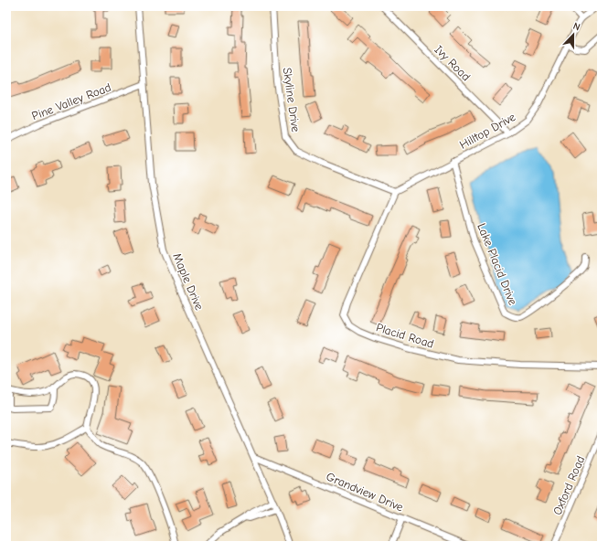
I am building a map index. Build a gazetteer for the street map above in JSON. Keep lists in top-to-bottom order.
{
  "streets": {
    "street": [
      "Ivy Road",
      "Skyline Drive",
      "Pine Valley Road",
      "Hilltop Drive",
      "Lake Placid Drive",
      "Maple Drive",
      "Placid Road",
      "Oxford Road",
      "Grandview Drive"
    ]
  },
  "crossings": [
    ["Ivy Road", "Hilltop Drive"],
    ["Skyline Drive", "Hilltop Drive"],
    ["Skyline Drive", "Placid Road"],
    ["Pine Valley Road", "Maple Drive"],
    ["Hilltop Drive", "Lake Placid Drive"],
    ["Hilltop Drive", "Placid Road"],
    ["Maple Drive", "Grandview Drive"]
  ],
  "north": "top"
}
